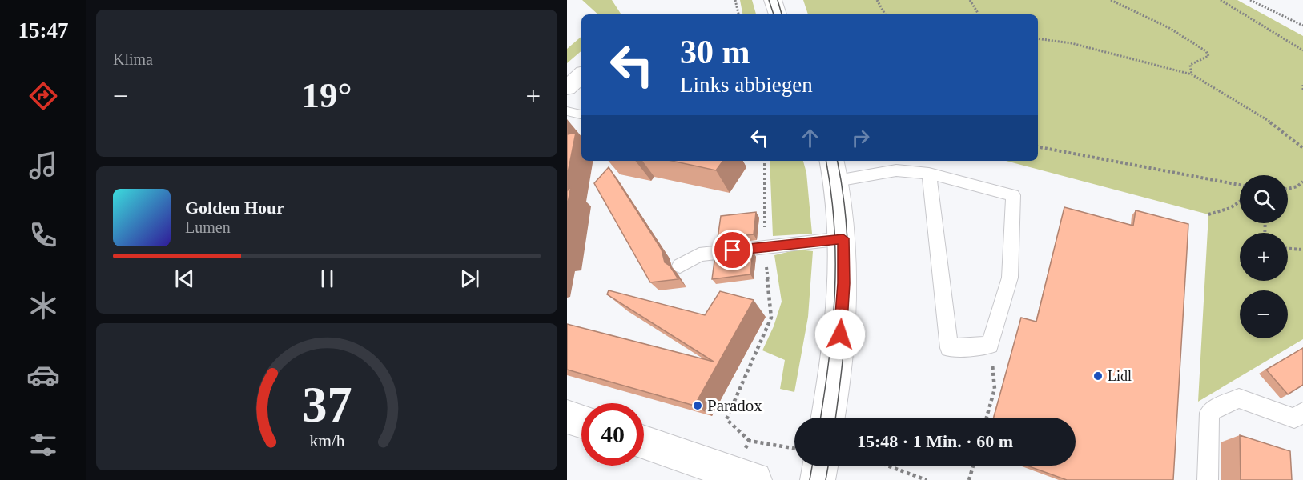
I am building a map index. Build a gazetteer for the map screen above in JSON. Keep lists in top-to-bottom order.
{
  "places": ["Lidl", "Paradox"],
  "page": {
    "tabs": "15:47",
    "tile": "Klima",
    "turn": ["30 m", "Links abbiegen"],
    "heat": ["−", "19°", "+"],
    "map_buttons": ["+", "−"],
    "song": ["Golden Hour", "Lumen"],
    "limit": "40",
    "trip": "15:48 · 1 Min. · 60 m",
    "gauge": ["37", "km/h"]
  }
}
